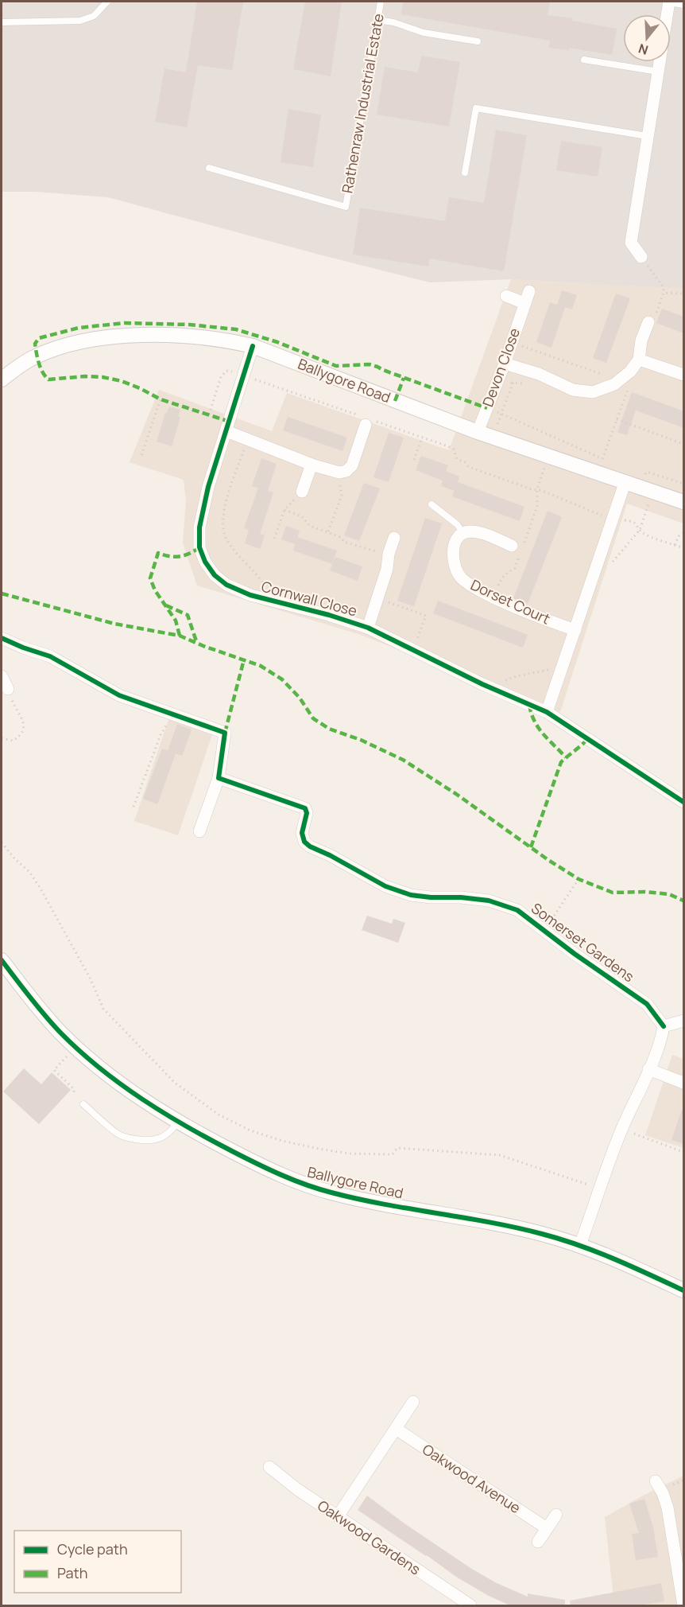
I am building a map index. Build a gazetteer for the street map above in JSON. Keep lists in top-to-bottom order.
{
  "streets": {
    "street": [
      "Devon Close",
      "Ballygore Road",
      "Cornwall Close",
      "Dorset Court",
      "Somerset Gardens",
      "Oakwood Avenue",
      "Oakwood Gardens"
    ],
    "lane": ["Rathenraw Industrial Estate"]
  },
  "crossings": [
    ["Devon Close", "Ballygore Road"],
    ["Ballygore Road", "Cornwall Close"]
  ],
  "legend": ["Cycle path", "Path"],
  "north": "bottom"
}
